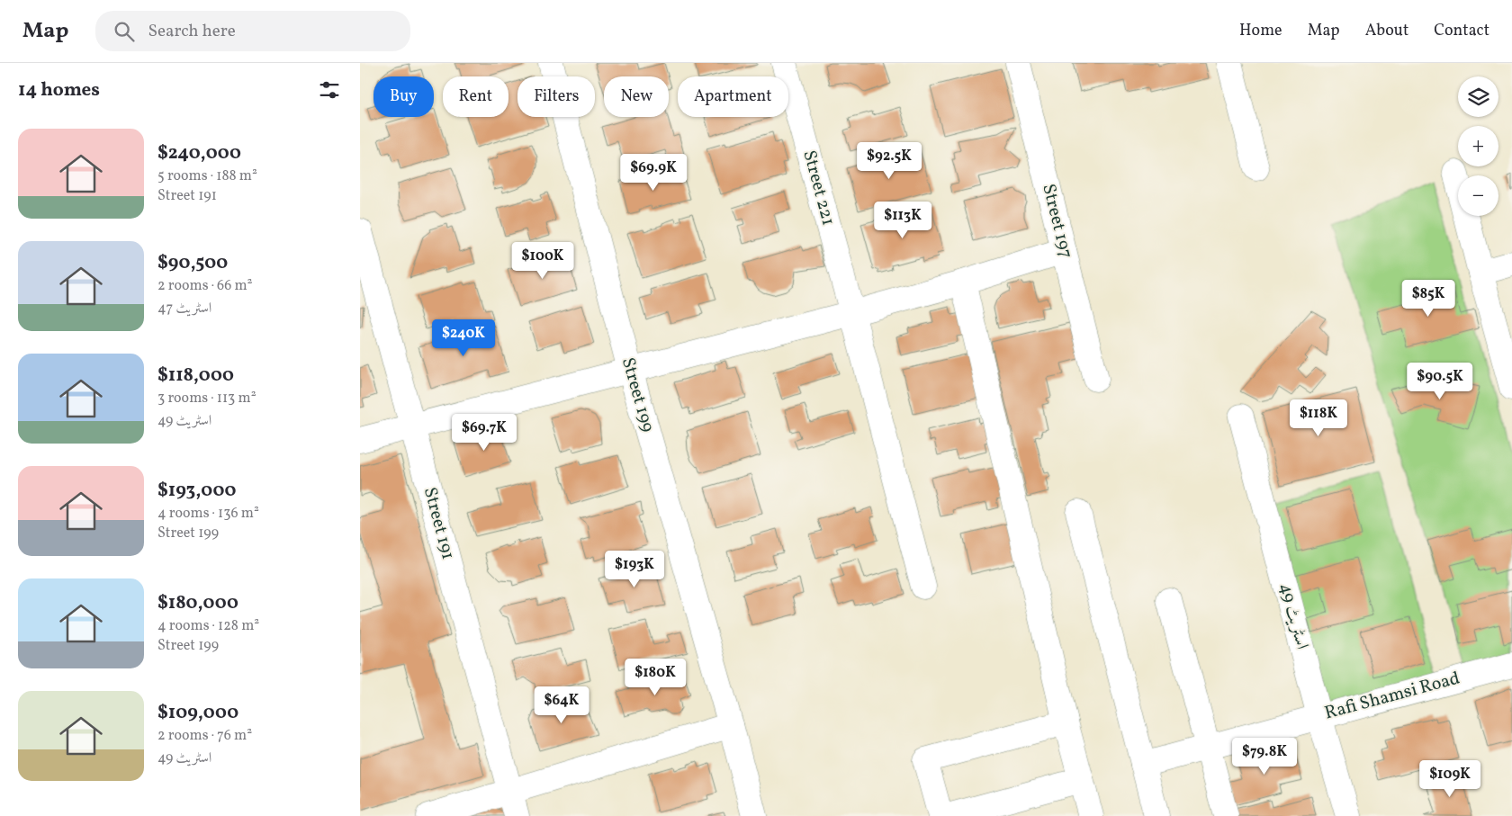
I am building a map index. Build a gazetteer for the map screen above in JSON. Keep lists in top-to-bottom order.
{
  "streets": {
    "street": [
      "Street 221",
      "Street 197",
      "Street 199",
      "Street 191",
      "اسٹریٹ 49",
      "Rafi Shamsi Road"
    ]
  },
  "crossings": [
    ["اسٹریٹ 49", "Rafi Shamsi Road"]
  ],
  "page": {
    "header": "Map",
    "search": "Search here",
    "nav": [
      "Home",
      "Map",
      "About",
      "Contact"
    ],
    "heading": "14 homes",
    "map_buttons": ["+", "−"],
    "chip": [
      "Buy",
      "Rent",
      "Filters",
      "New",
      "Apartment"
    ],
    "list": [
      {
        "name": "$240,000",
        "note": "5 rooms · 188 m² · Street 191"
      },
      {
        "name": "$90,500",
        "note": "2 rooms · 66 m² · اسٹریٹ 47"
      },
      {
        "name": "$118,000",
        "note": "3 rooms · 113 m² · اسٹریٹ 49"
      },
      {
        "name": "$193,000",
        "note": "4 rooms · 136 m² · Street 199"
      },
      {
        "name": "$180,000",
        "note": "4 rooms · 128 m² · Street 199"
      },
      {
        "name": "$109,000",
        "note": "2 rooms · 76 m² · اسٹریٹ 49"
      }
    ],
    "price": [
      "$92.5K",
      "$69.9K",
      "$113K",
      "$100K",
      "$85K",
      "$240K",
      "$90.5K",
      "$118K",
      "$69.7K",
      "$193K",
      "$180K",
      "$64K",
      "$79.8K",
      "$109K"
    ]
  }
}
